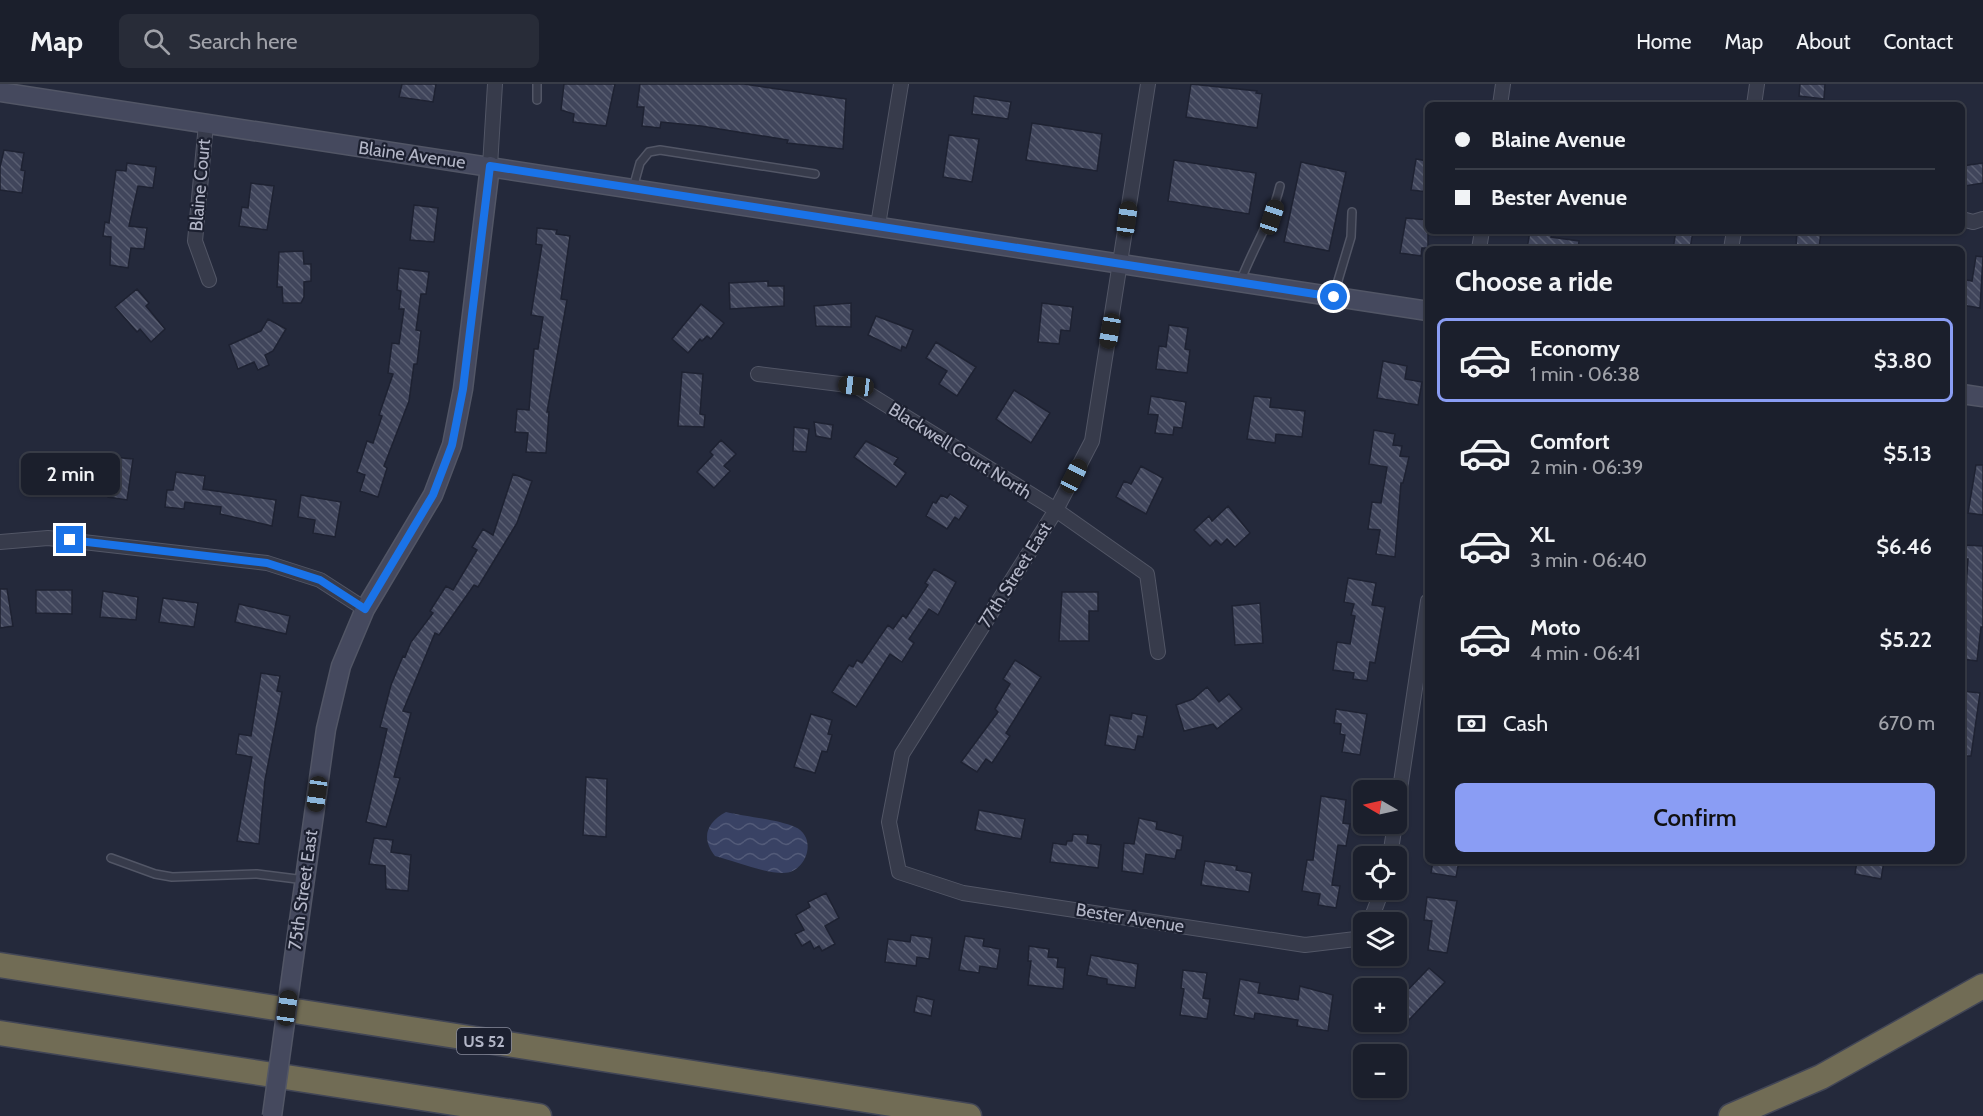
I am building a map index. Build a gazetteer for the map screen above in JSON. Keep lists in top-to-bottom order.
{
  "streets": {
    "highway": ["US 52"],
    "street": [
      "Blaine Avenue",
      "Blaine Court",
      "Blackwell Court North",
      "77th Street East",
      "75th Street East",
      "Bester Avenue"
    ]
  },
  "crossings": [
    ["Blaine Avenue", "Blaine Court"],
    ["Blaine Avenue", "77th Street East"],
    ["Blaine Avenue", "75th Street East"],
    ["Blackwell Court North", "77th Street East"],
    ["77th Street East", "Bester Avenue"]
  ],
  "north": "left",
  "page": {
    "header": "Map",
    "search": "Search here",
    "nav": [
      "Home",
      "Map",
      "About",
      "Contact"
    ],
    "banner": ["Blaine Avenue", "Bester Avenue"],
    "heading": "Choose a ride",
    "list": [
      {
        "name": "Economy",
        "note": "1 min · 06:38",
        "value": "$3.80"
      },
      {
        "name": "Comfort",
        "note": "2 min · 06:39",
        "value": "$5.13"
      },
      {
        "name": "XL",
        "note": "3 min · 06:40",
        "value": "$6.46"
      },
      {
        "name": "Moto",
        "note": "4 min · 06:41",
        "value": "$5.22"
      }
    ],
    "bubble": "2 min",
    "pay": ["Cash", "670 m"],
    "buttons": "Confirm",
    "map_buttons": ["+", "−"]
  }
}
